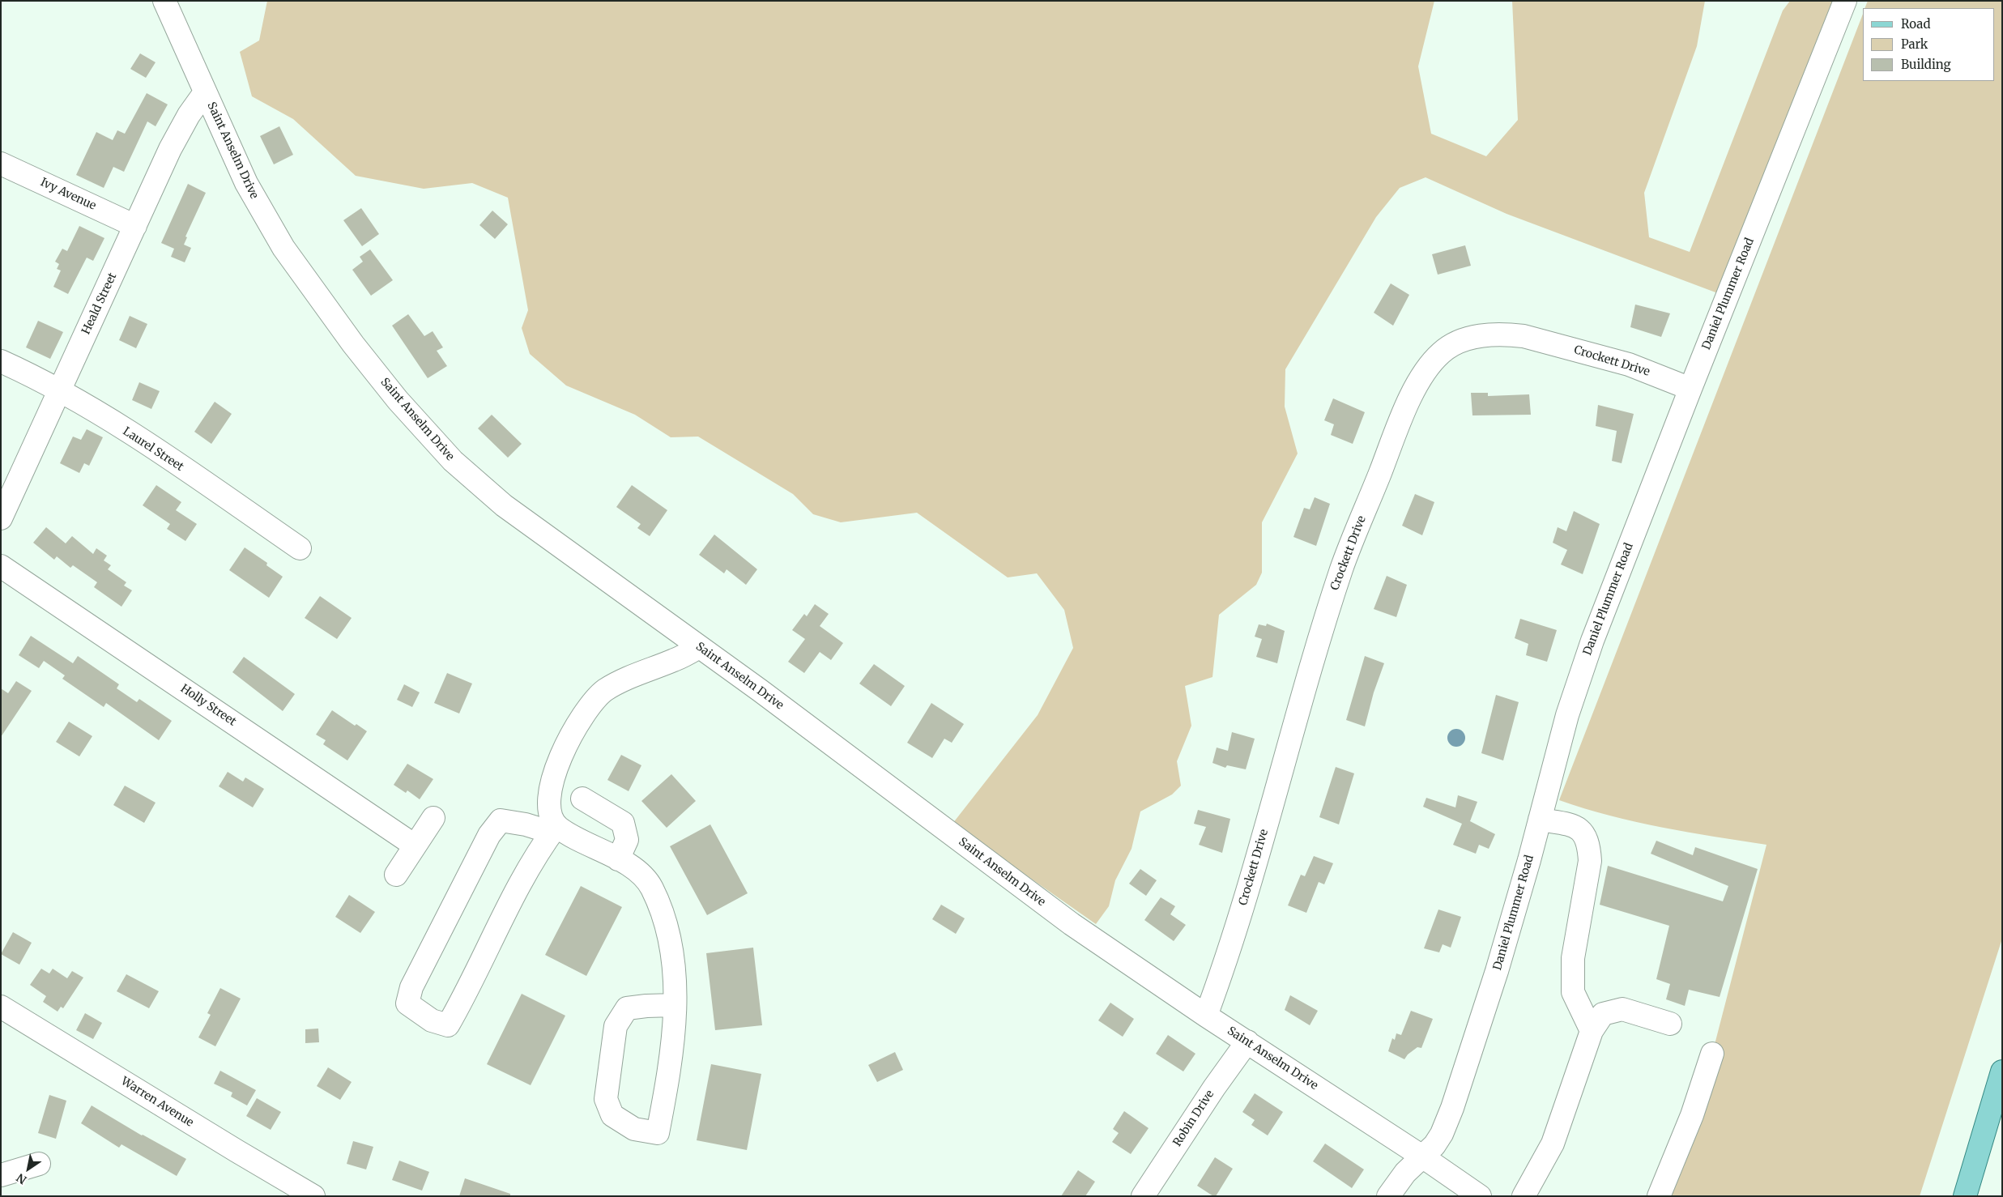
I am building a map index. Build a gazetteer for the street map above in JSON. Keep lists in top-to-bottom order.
{
  "streets": {
    "street": [
      "Saint Anselm Drive",
      "Ivy Avenue",
      "Daniel Plummer Road",
      "Heald Street",
      "Crockett Drive",
      "Laurel Street",
      "Holly Street",
      "Warren Avenue",
      "Robin Drive"
    ]
  },
  "crossings": [
    ["Saint Anselm Drive", "Daniel Plummer Road"],
    ["Saint Anselm Drive", "Heald Street"],
    ["Saint Anselm Drive", "Crockett Drive"],
    ["Saint Anselm Drive", "Robin Drive"],
    ["Ivy Avenue", "Heald Street"],
    ["Daniel Plummer Road", "Crockett Drive"],
    ["Heald Street", "Laurel Street"]
  ],
  "legend": ["Road", "Park", "Building"],
  "north": "bottom left"
}
